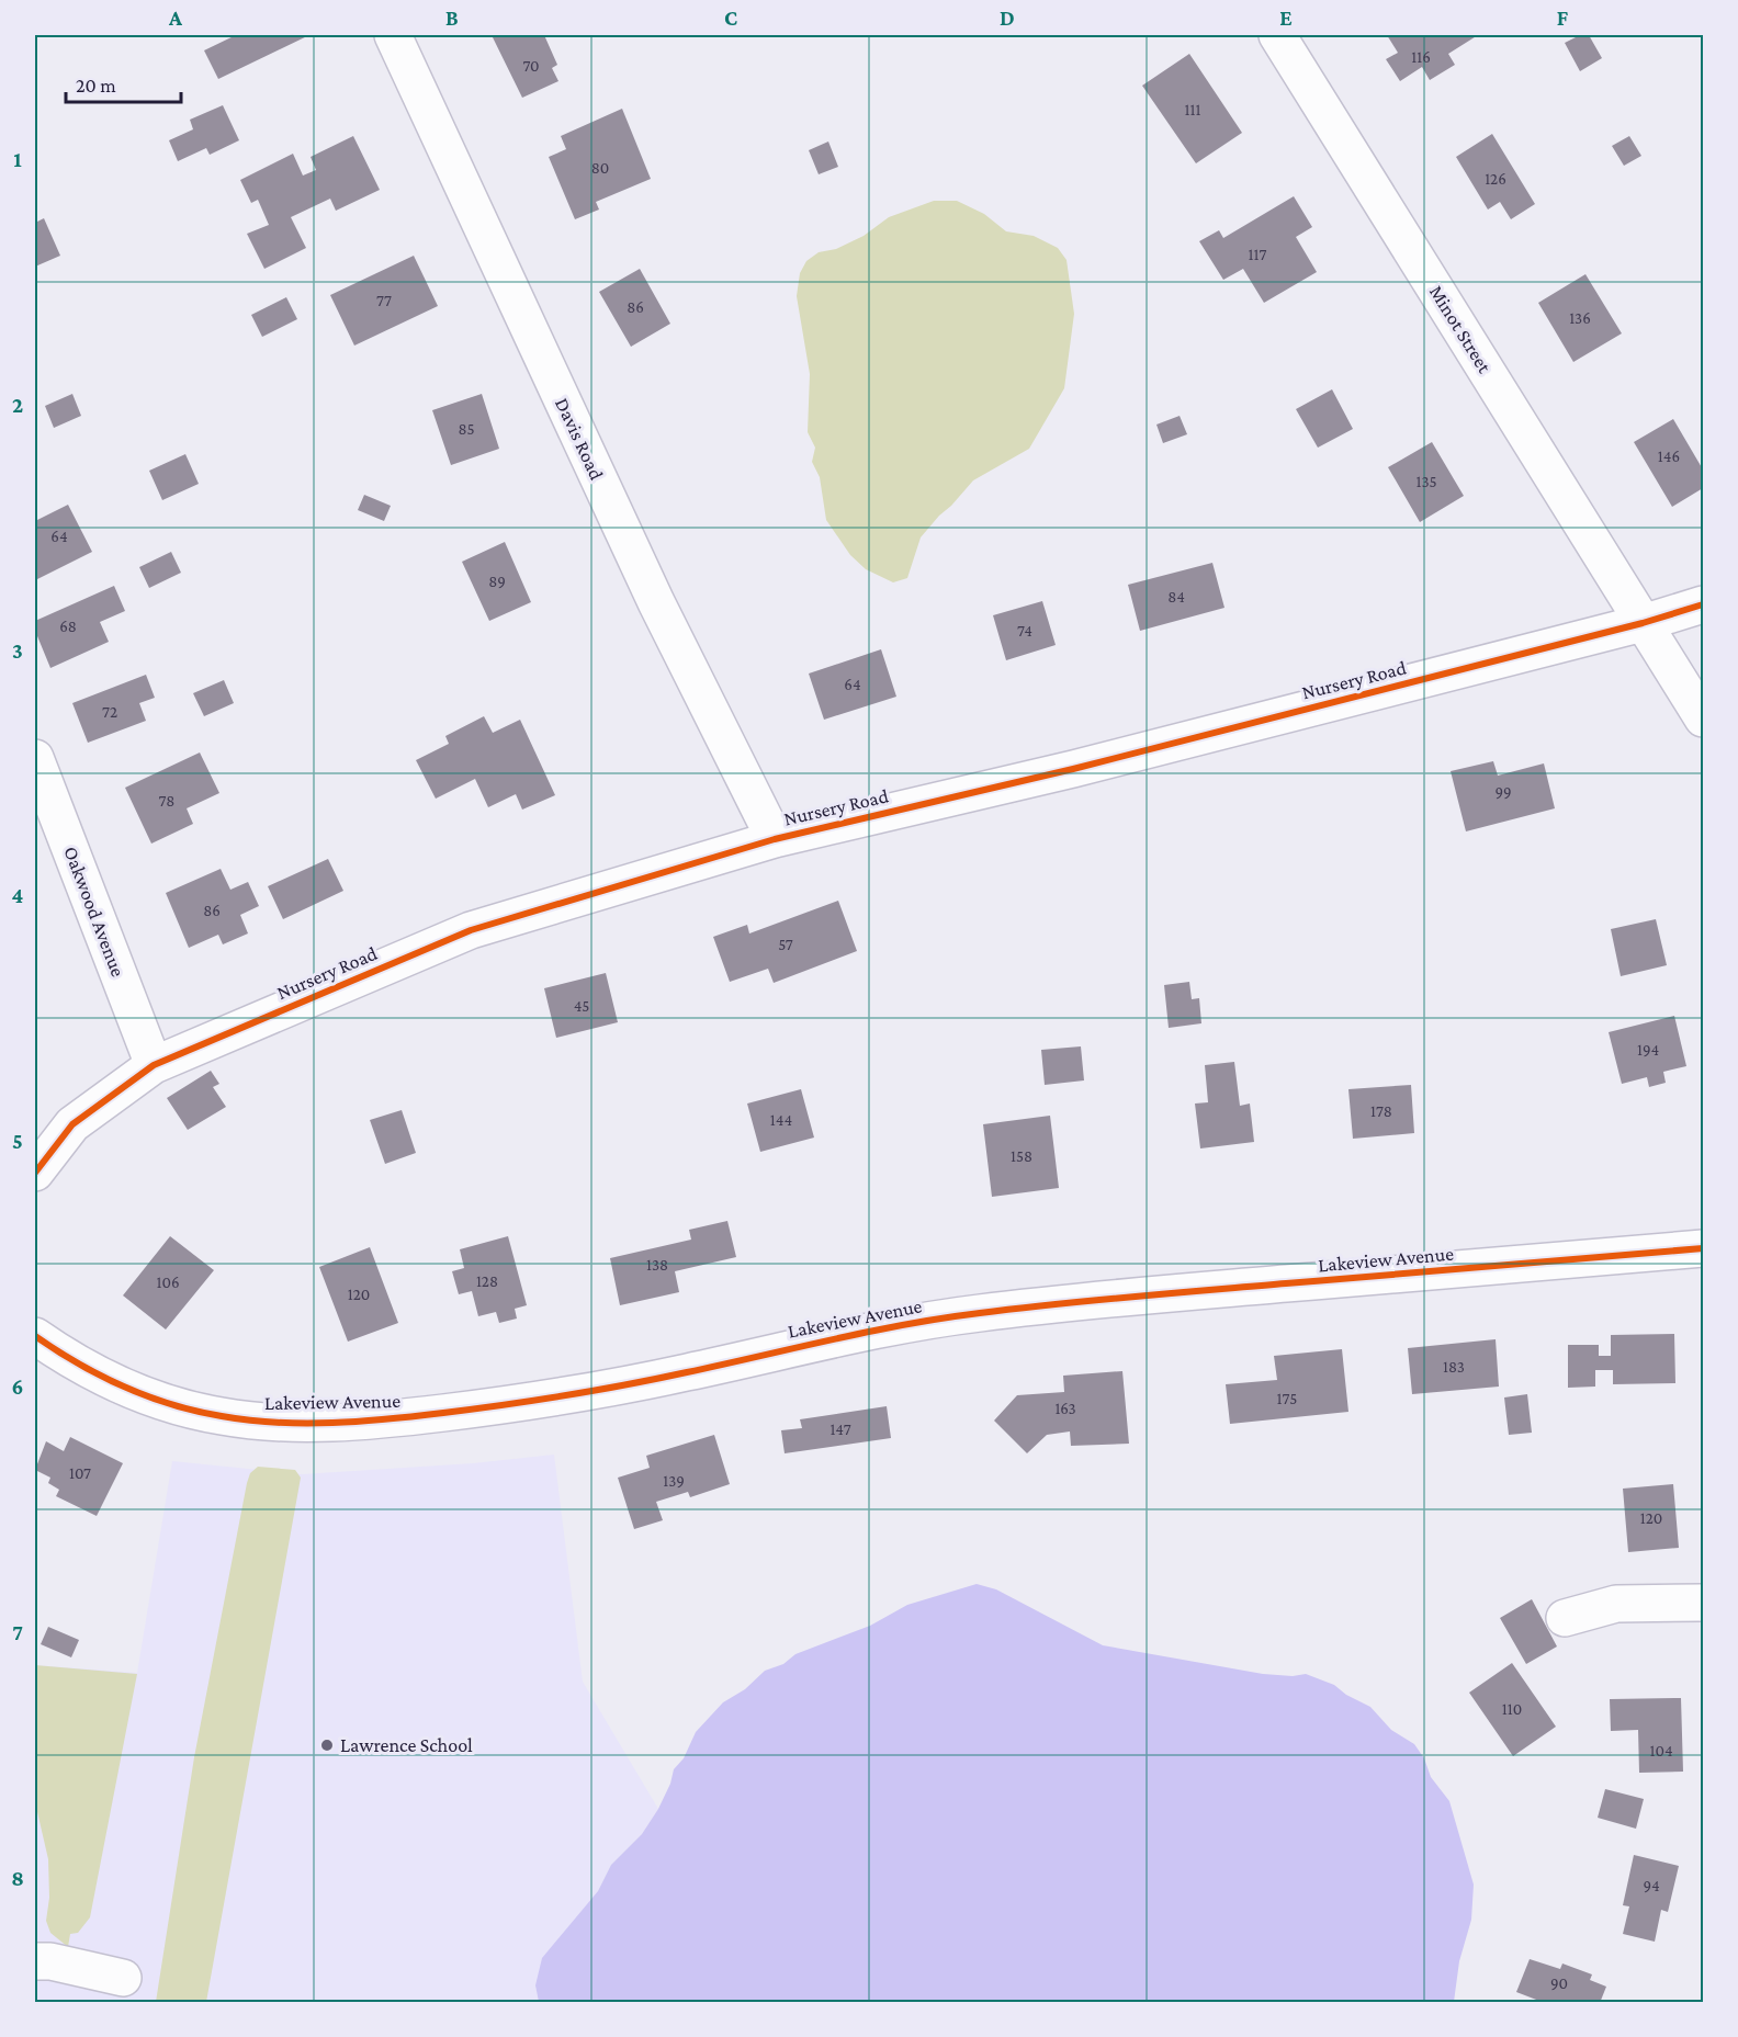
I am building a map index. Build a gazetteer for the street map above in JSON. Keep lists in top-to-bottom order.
{
  "streets": {
    "street": [
      "Minot Street",
      "Davis Road",
      "Nursery Road",
      "Oakwood Avenue",
      "Lakeview Avenue"
    ]
  },
  "crossings": [
    ["Minot Street", "Nursery Road"],
    ["Davis Road", "Nursery Road"],
    ["Nursery Road", "Oakwood Avenue"]
  ],
  "places": ["Lawrence School"],
  "house_numbers": [
    "116",
    "70",
    "111",
    "80",
    "126",
    "117",
    "77",
    "86",
    "136",
    "85",
    "146",
    "135",
    "64",
    "89",
    "84",
    "68",
    "74",
    "64",
    "72",
    "99",
    "78",
    "86",
    "57",
    "45",
    "194",
    "178",
    "144",
    "158",
    "138",
    "128",
    "106",
    "120",
    "183",
    "175",
    "163",
    "147",
    "107",
    "139",
    "120",
    "110",
    "104",
    "94",
    "90"
  ],
  "scale_bar": "20 m",
  "grid": {
    "columns": [
      "A",
      "B",
      "C",
      "D",
      "E",
      "F"
    ],
    "rows": [
      "1",
      "2",
      "3",
      "4",
      "5",
      "6",
      "7",
      "8"
    ]
  }
}
